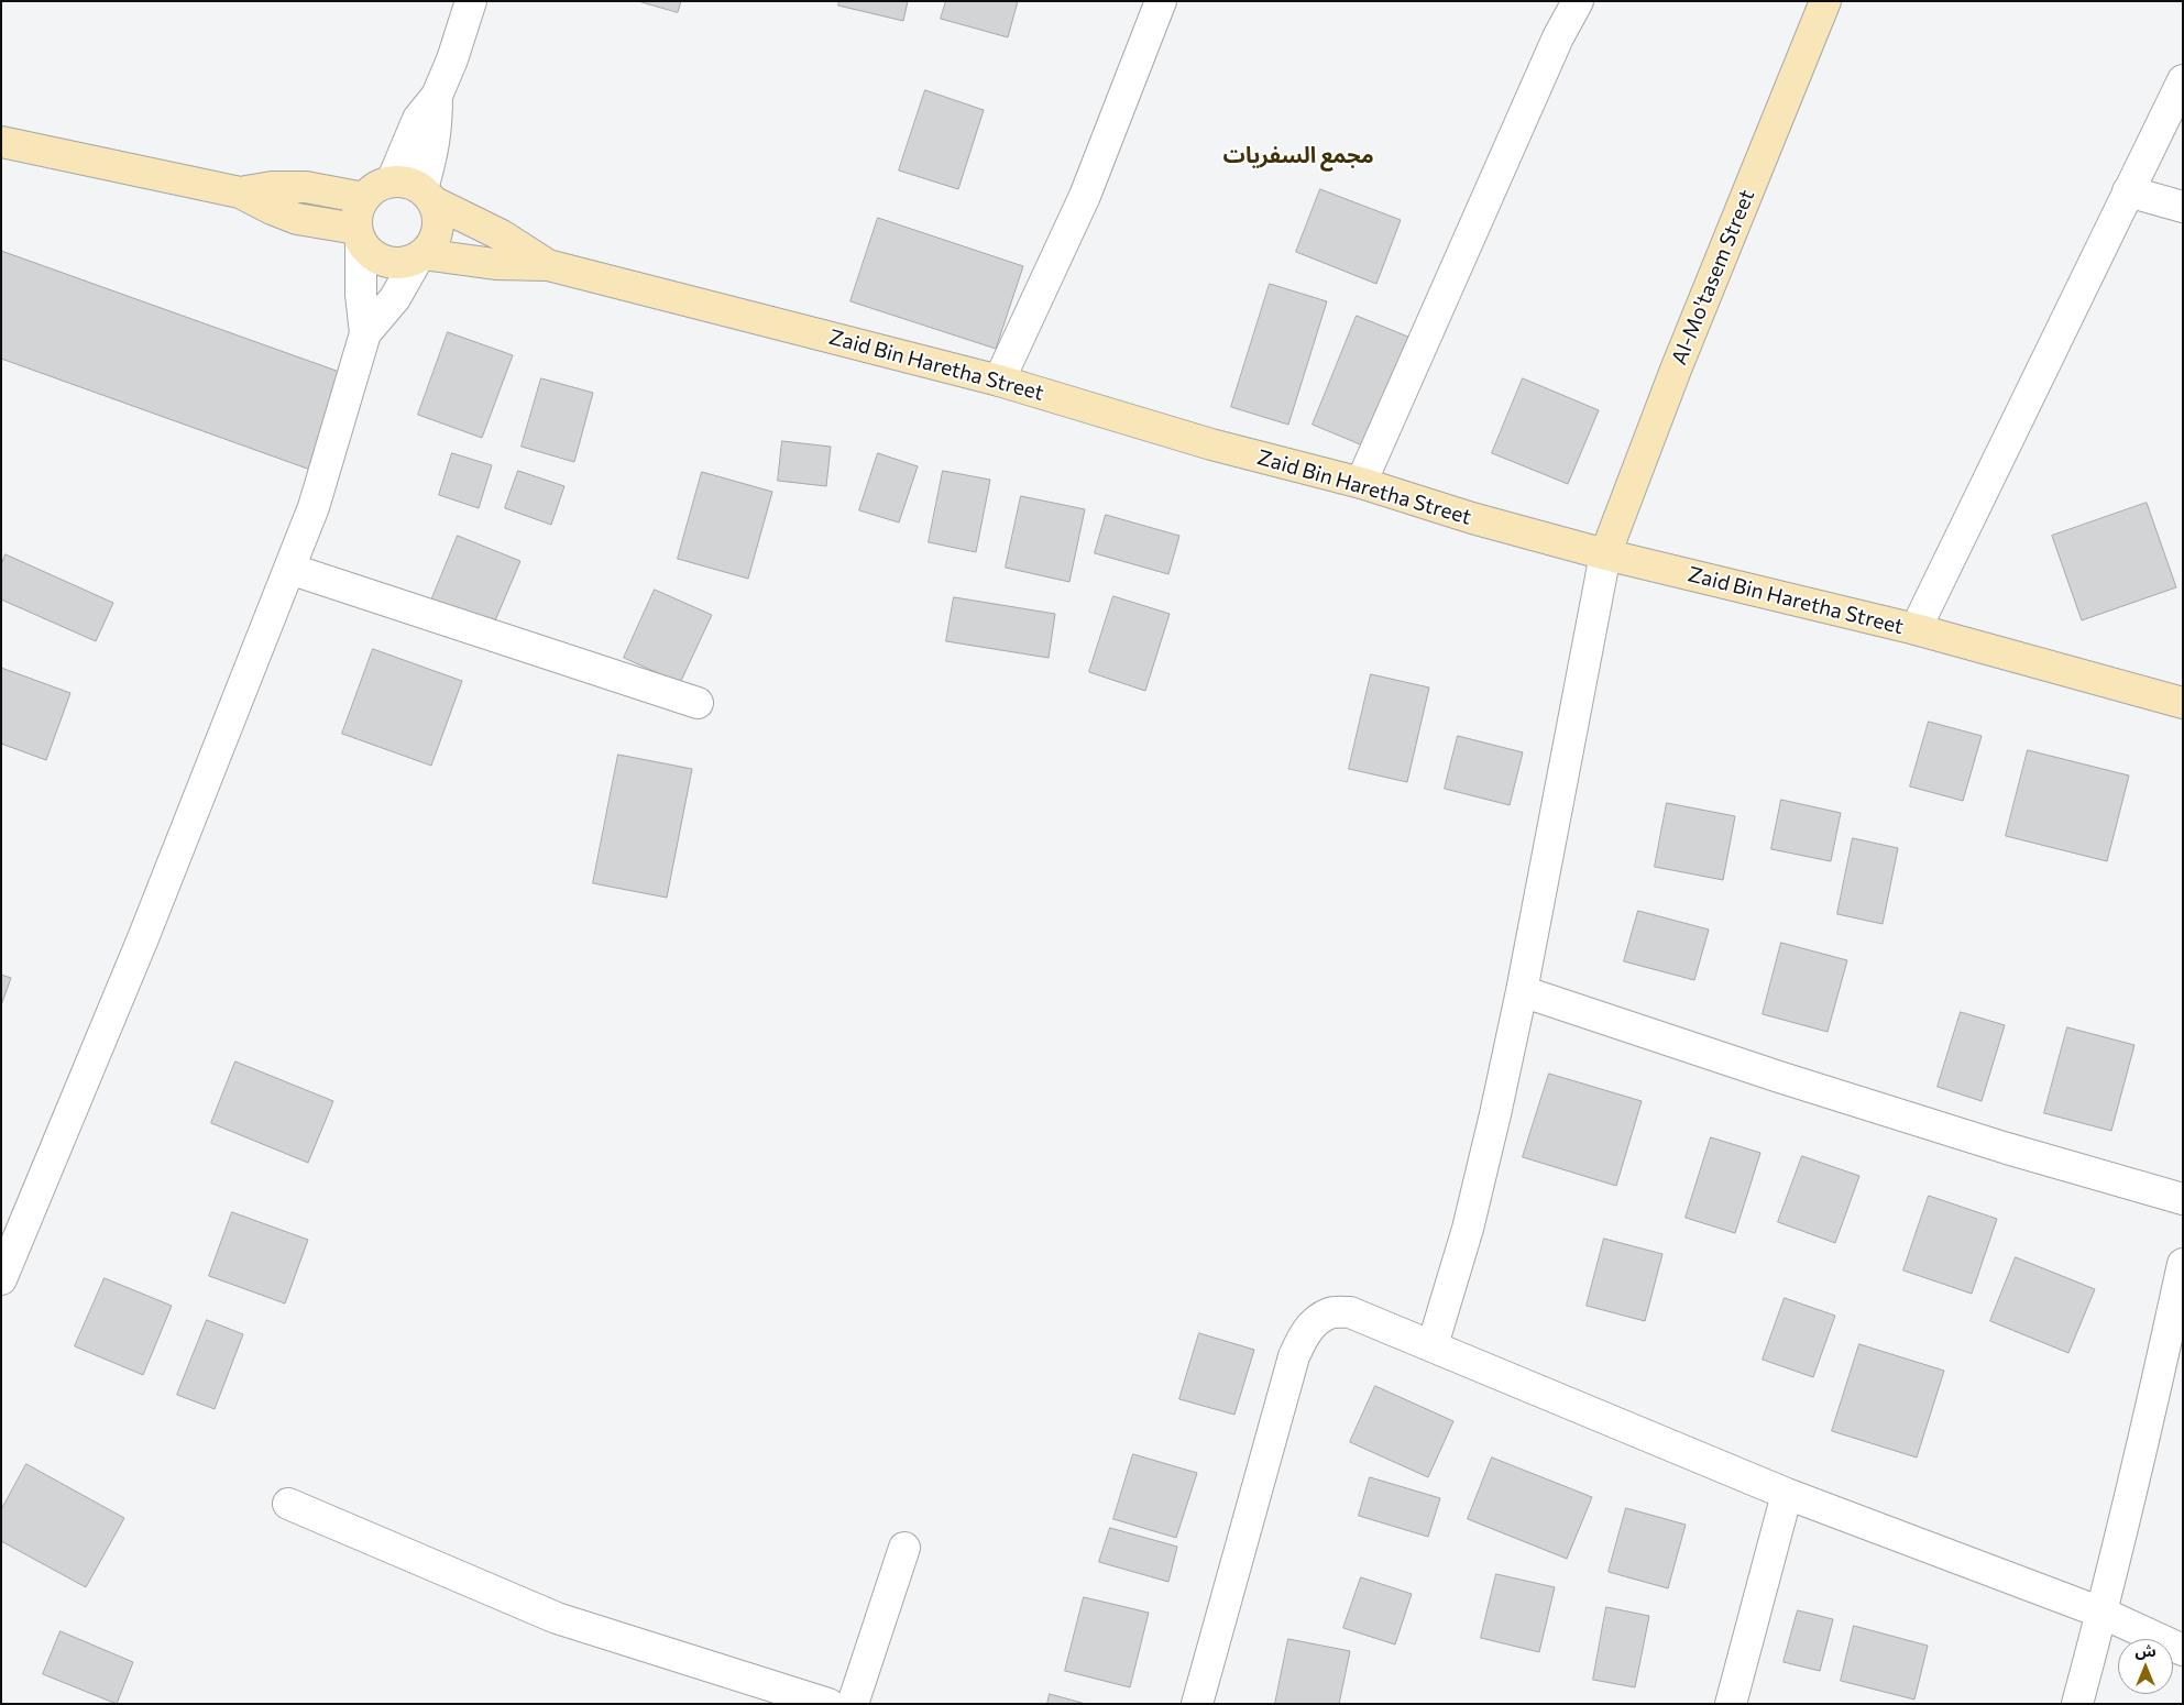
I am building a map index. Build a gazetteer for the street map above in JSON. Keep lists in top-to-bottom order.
{
  "streets": {
    "street": ["Al-Mo'tasem Street", "Zaid Bin Haretha Street"]
  },
  "crossings": [
    ["Al-Mo'tasem Street", "Zaid Bin Haretha Street"]
  ],
  "districts": ["مجمع السفريات"],
  "north": "top"
}
